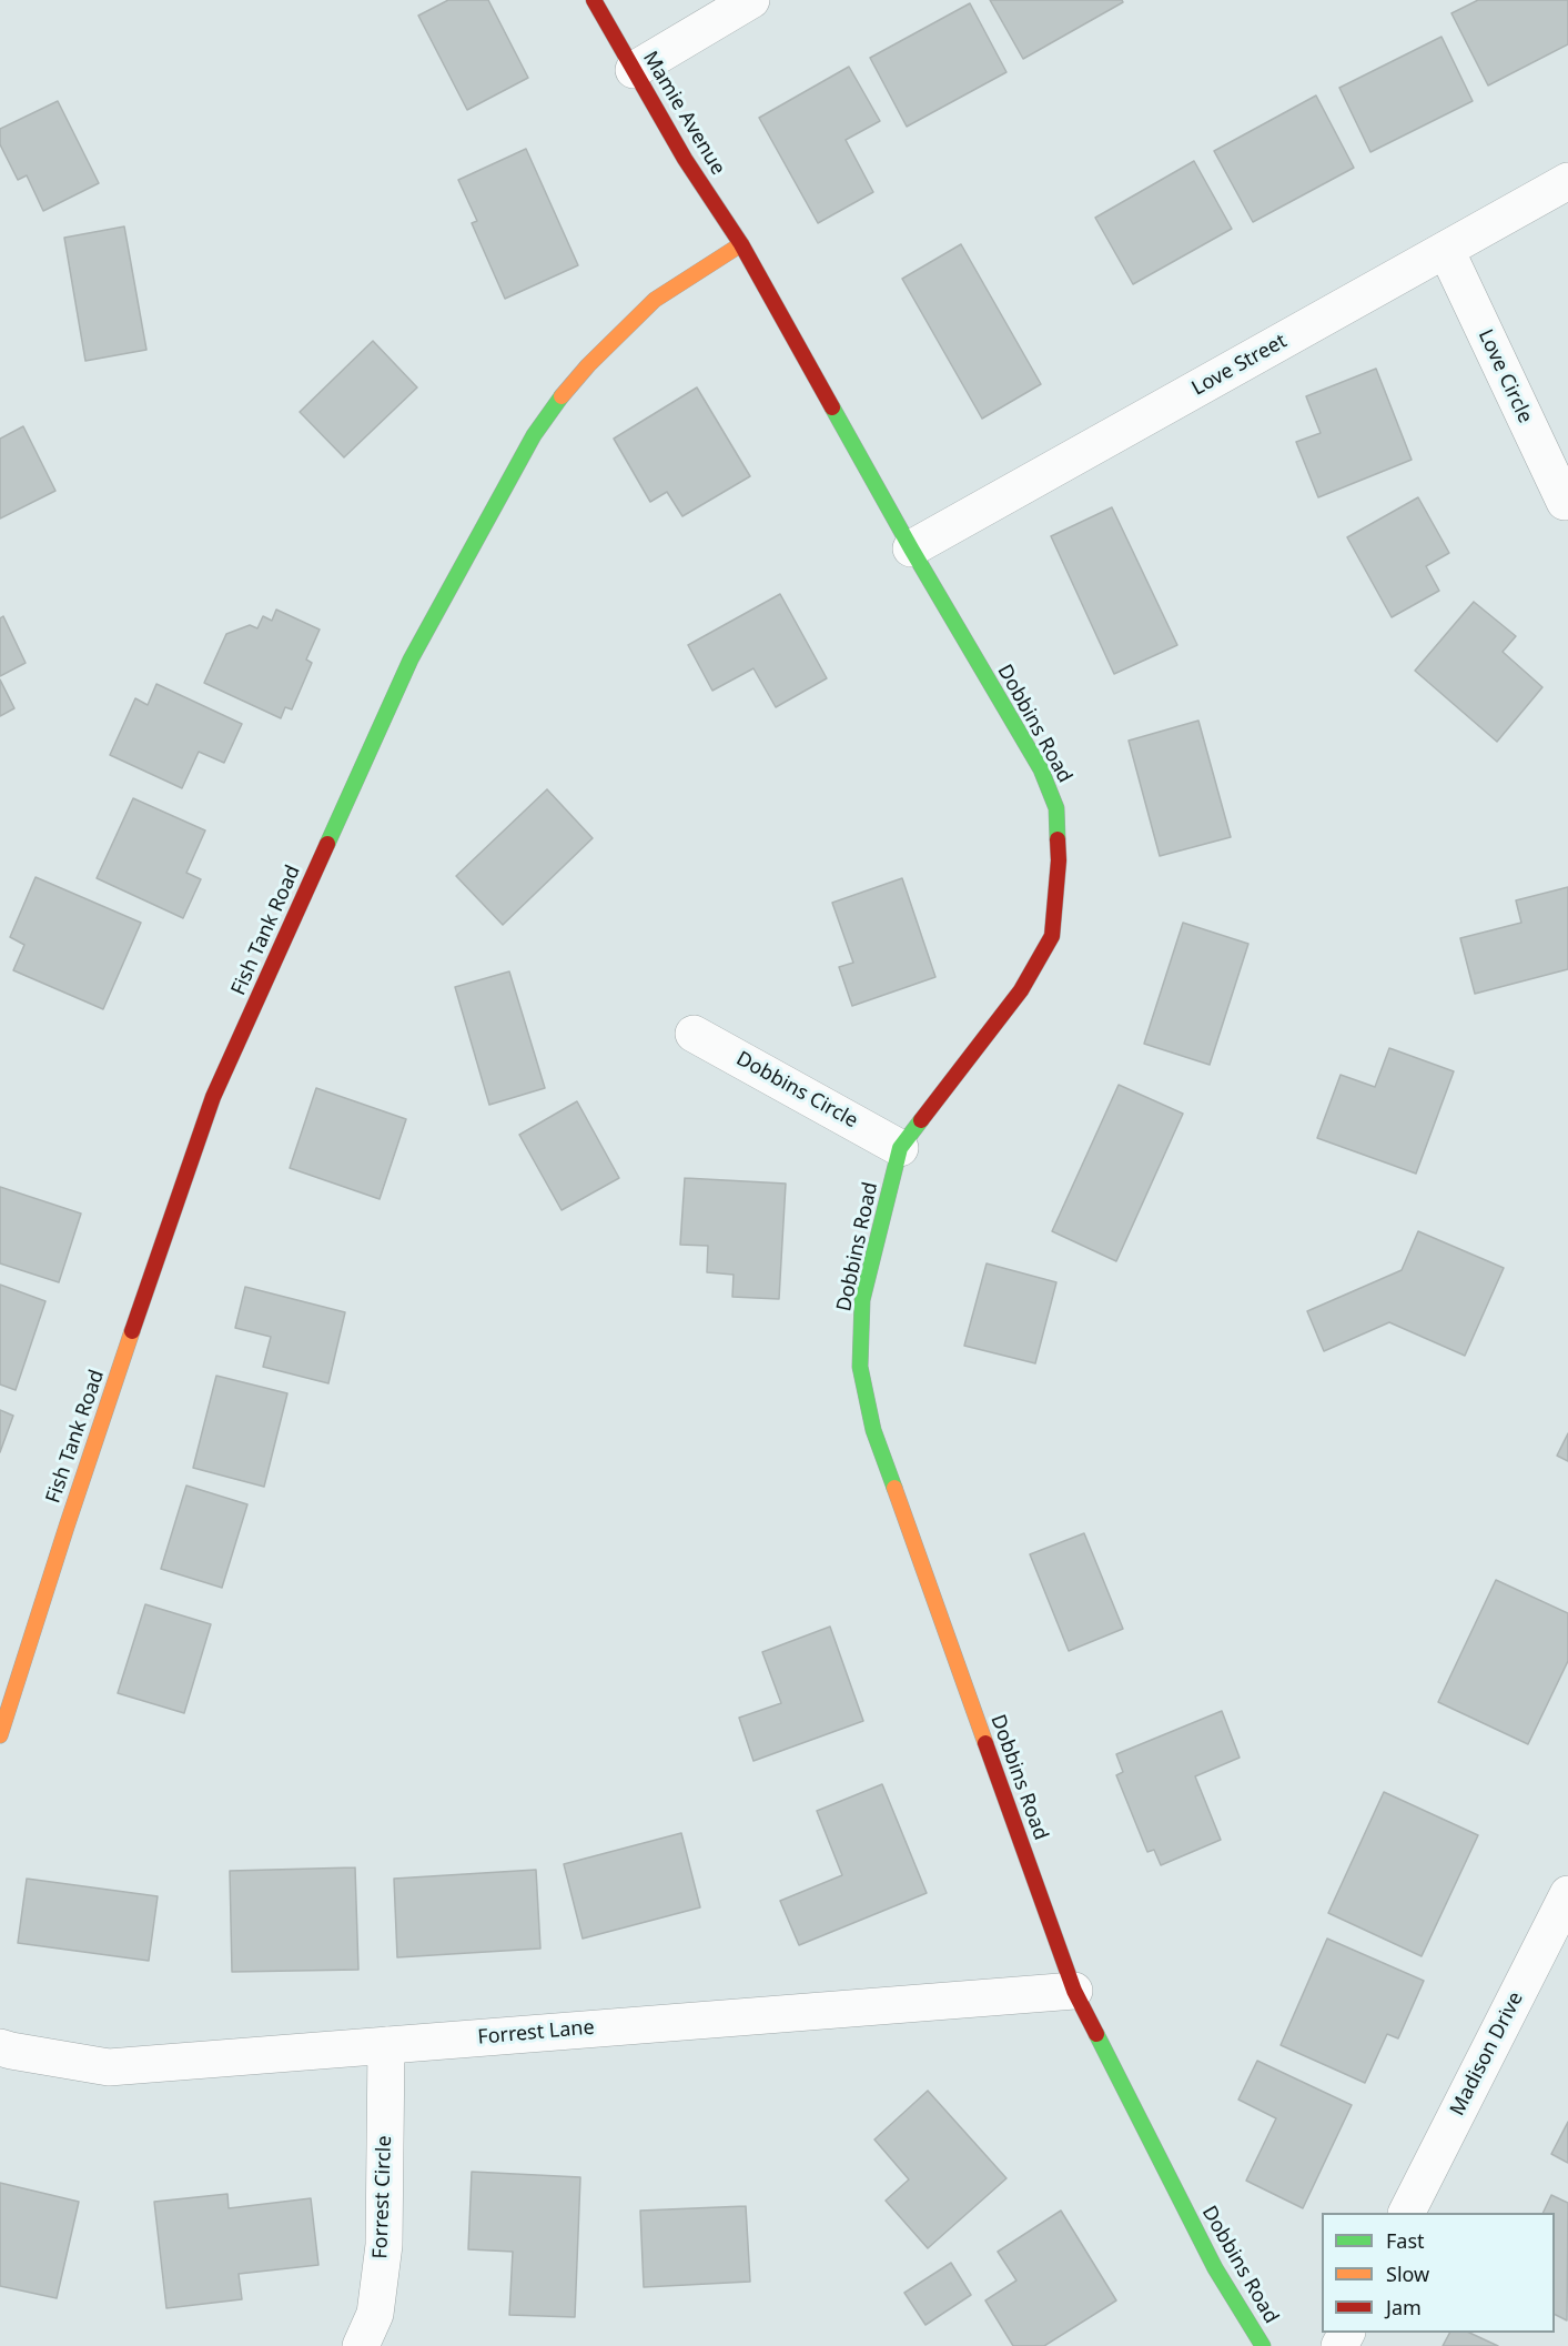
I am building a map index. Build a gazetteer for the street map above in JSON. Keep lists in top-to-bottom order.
{
  "streets": {
    "street": [
      "Mamie Avenue",
      "Love Street",
      "Love Circle",
      "Dobbins Road",
      "Fish Tank Road",
      "Dobbins Circle",
      "Forrest Lane",
      "Madison Drive",
      "Forrest Circle"
    ]
  },
  "crossings": [
    ["Mamie Avenue", "Dobbins Road"],
    ["Mamie Avenue", "Fish Tank Road"],
    ["Love Street", "Love Circle"],
    ["Love Street", "Dobbins Road"],
    ["Dobbins Road", "Fish Tank Road"],
    ["Dobbins Road", "Dobbins Circle"],
    ["Dobbins Road", "Forrest Lane"],
    ["Forrest Lane", "Forrest Circle"]
  ],
  "legend": ["Fast", "Slow", "Jam"]
}
